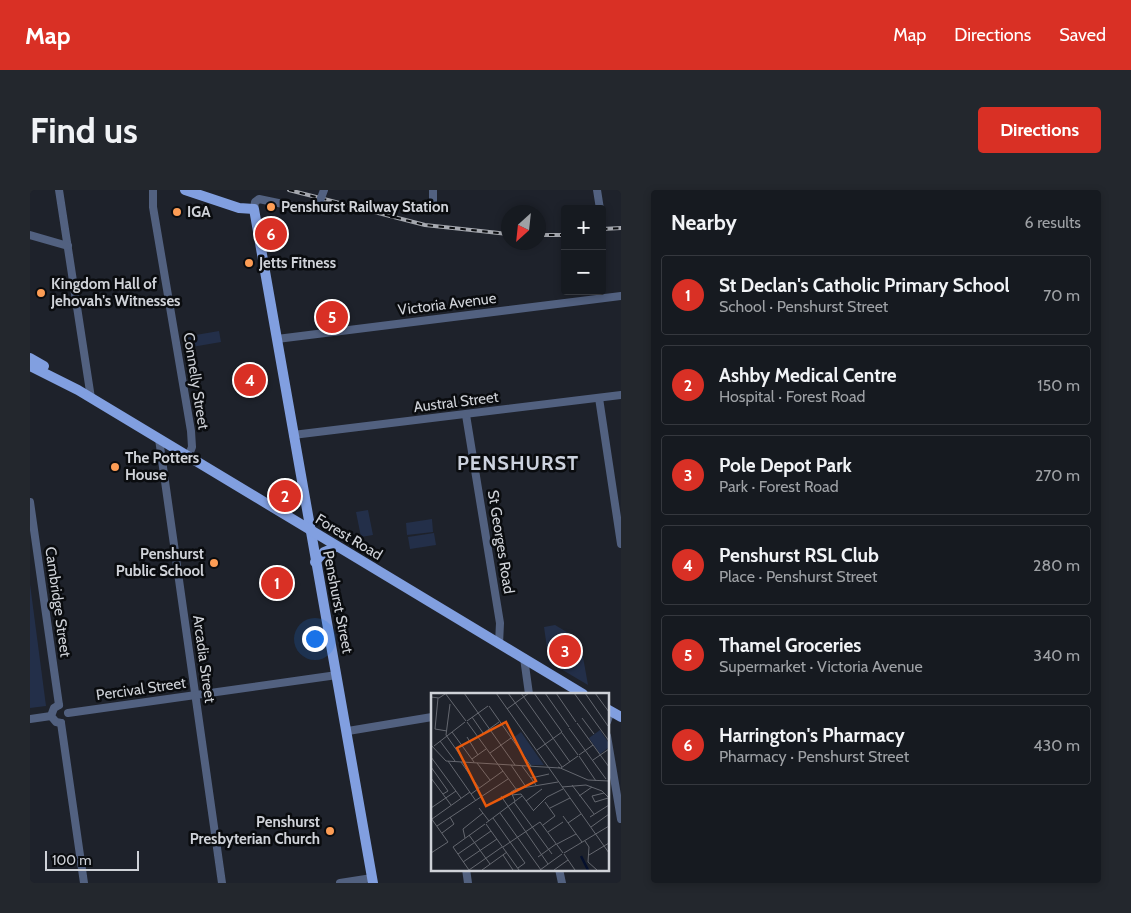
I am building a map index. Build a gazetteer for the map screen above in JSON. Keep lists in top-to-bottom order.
{
  "streets": {
    "main road": ["Forest Road", "Penshurst Street"],
    "street": [
      "Victoria Avenue",
      "Connelly Street",
      "Austral Street",
      "St Georges Road",
      "Cambridge Street",
      "Arcadia Street",
      "Percival Street"
    ]
  },
  "crossings": [
    ["Victoria Avenue", "Penshurst Street"],
    ["Connelly Street", "Forest Road"],
    ["Austral Street", "St Georges Road"],
    ["Austral Street", "Penshurst Street"],
    ["Forest Road", "St Georges Road"],
    ["Forest Road", "Penshurst Street"],
    ["Forest Road", "Arcadia Street"],
    ["Cambridge Street", "Percival Street"],
    ["Penshurst Street", "Percival Street"],
    ["Arcadia Street", "Percival Street"]
  ],
  "districts": ["PENSHURST"],
  "places": [
    "Penshurst Railway Station",
    "IGA",
    "Jetts Fitness",
    "Kingdom Hall of Jehovah's Witnesses",
    "The Potters House",
    "Penshurst Public School",
    "Penshurst Presbyterian Church"
  ],
  "scale_bar": "100 m",
  "north": "bottom left",
  "page": {
    "header": "Map",
    "nav": ["Map", "Directions", "Saved"],
    "buttons": "Directions",
    "title": "Find us",
    "heading": ["Nearby", "6 results"],
    "map_buttons": ["+", "−"],
    "pins": [
      "6",
      "5",
      "4",
      "2",
      "1",
      "3"
    ],
    "list": [
      {
        "mark": "1",
        "name": "St Declan's Catholic Primary School",
        "note": "School · Penshurst Street",
        "value": "70 m"
      },
      {
        "mark": "2",
        "name": "Ashby Medical Centre",
        "note": "Hospital · Forest Road",
        "value": "150 m"
      },
      {
        "mark": "3",
        "name": "Pole Depot Park",
        "note": "Park · Forest Road",
        "value": "270 m"
      },
      {
        "mark": "4",
        "name": "Penshurst RSL Club",
        "note": "Place · Penshurst Street",
        "value": "280 m"
      },
      {
        "mark": "5",
        "name": "Thamel Groceries",
        "note": "Supermarket · Victoria Avenue",
        "value": "340 m"
      },
      {
        "mark": "6",
        "name": "Harrington's Pharmacy",
        "note": "Pharmacy · Penshurst Street",
        "value": "430 m"
      }
    ],
    "scale": "100 m"
  }
}
